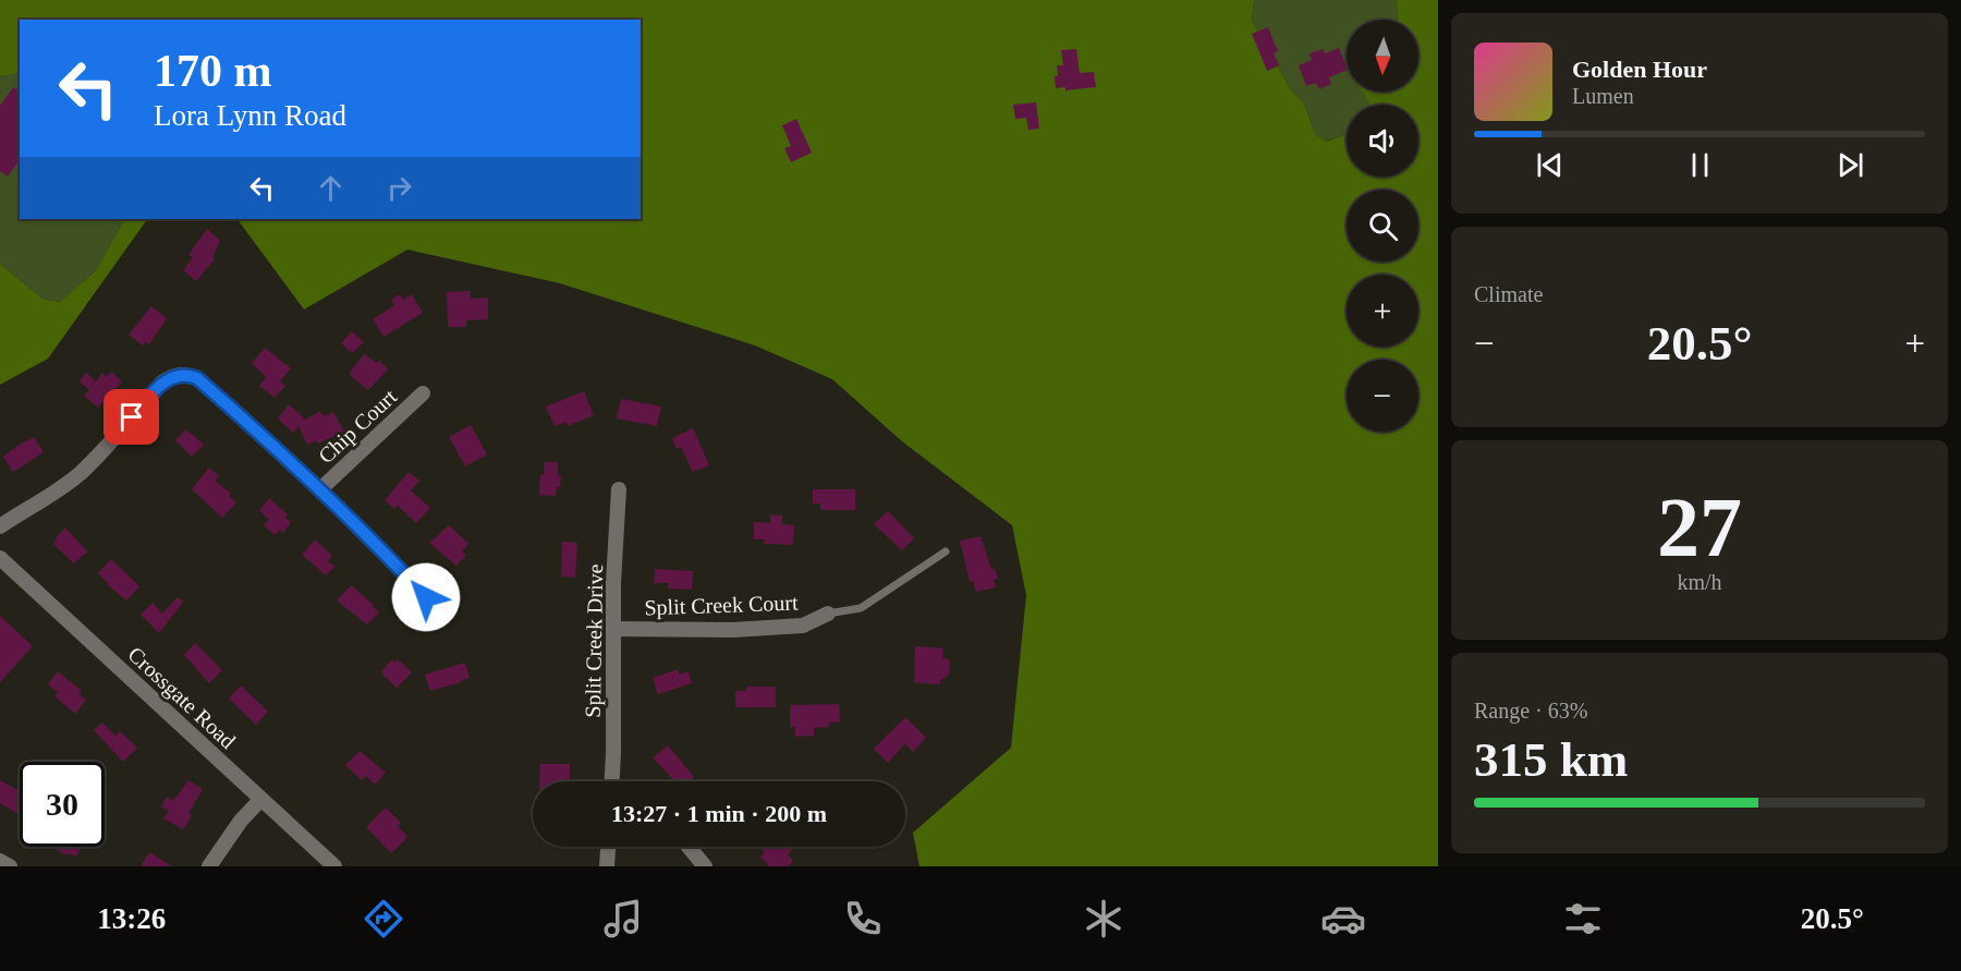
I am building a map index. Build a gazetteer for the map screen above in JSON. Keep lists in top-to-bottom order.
{
  "streets": {
    "street": [
      "Chip Court",
      "Split Creek Court",
      "Split Creek Drive",
      "Crossgate Road"
    ]
  },
  "crossings": [
    ["Split Creek Court", "Split Creek Drive"]
  ],
  "north": "bottom",
  "page": {
    "map_buttons": ["+", "−"],
    "turn": ["170 m", "Lora Lynn Road"],
    "song": ["Golden Hour", "Lumen"],
    "tile": [
      "Climate",
      ["27", "km/h"],
      ["Range · 63%", "315 km"]
    ],
    "heat": ["−", "20.5°", "+"],
    "limit": "30",
    "trip": "13:27 · 1 min · 200 m",
    "tabs": ["13:26", "20.5°"]
  }
}
